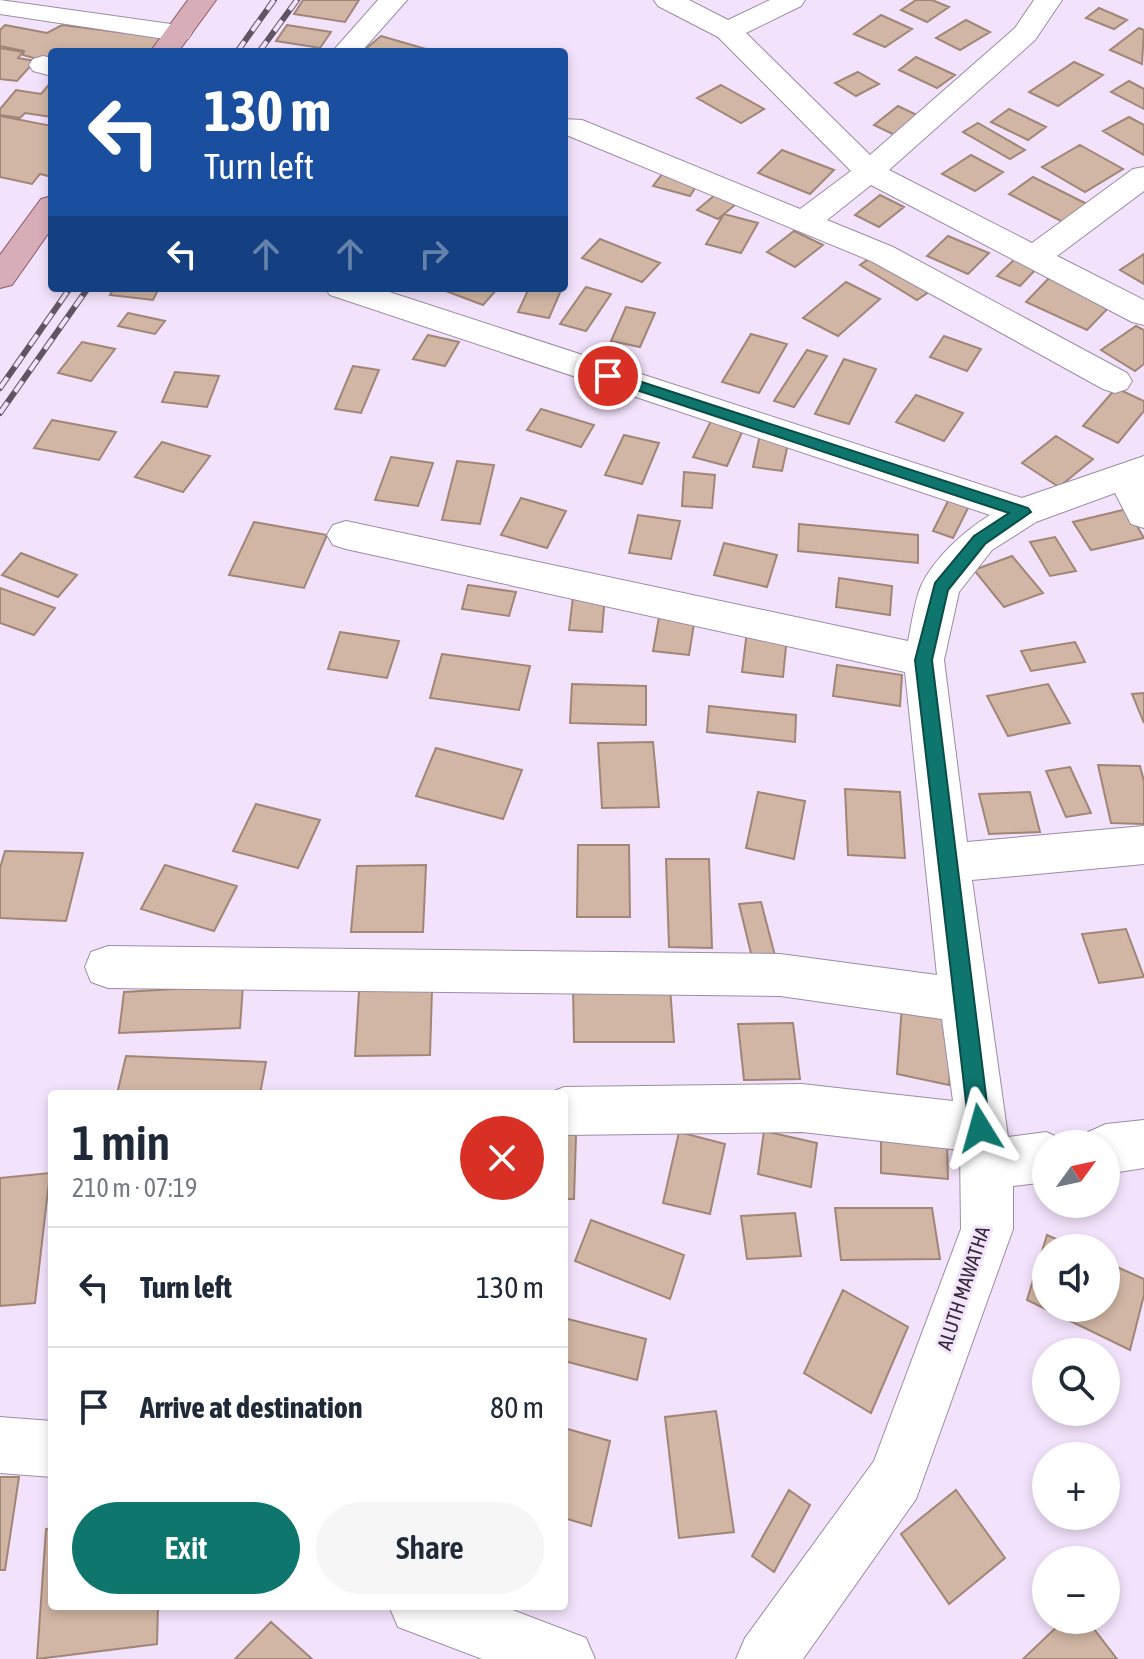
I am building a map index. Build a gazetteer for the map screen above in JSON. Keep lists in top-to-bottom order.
{
  "streets": {
    "street": ["ALUTH MAWATHA"]
  },
  "north": "top right",
  "page": {
    "turn": ["130 m", "Turn left"],
    "heading": ["1 min", "210 m · 07:19"],
    "map_buttons": ["+", "−"],
    "list": [
      {
        "name": "Turn left",
        "value": "130 m"
      },
      {
        "name": "Arrive at destination",
        "value": "80 m"
      }
    ],
    "buttons": ["Exit", "Share"]
  }
}
